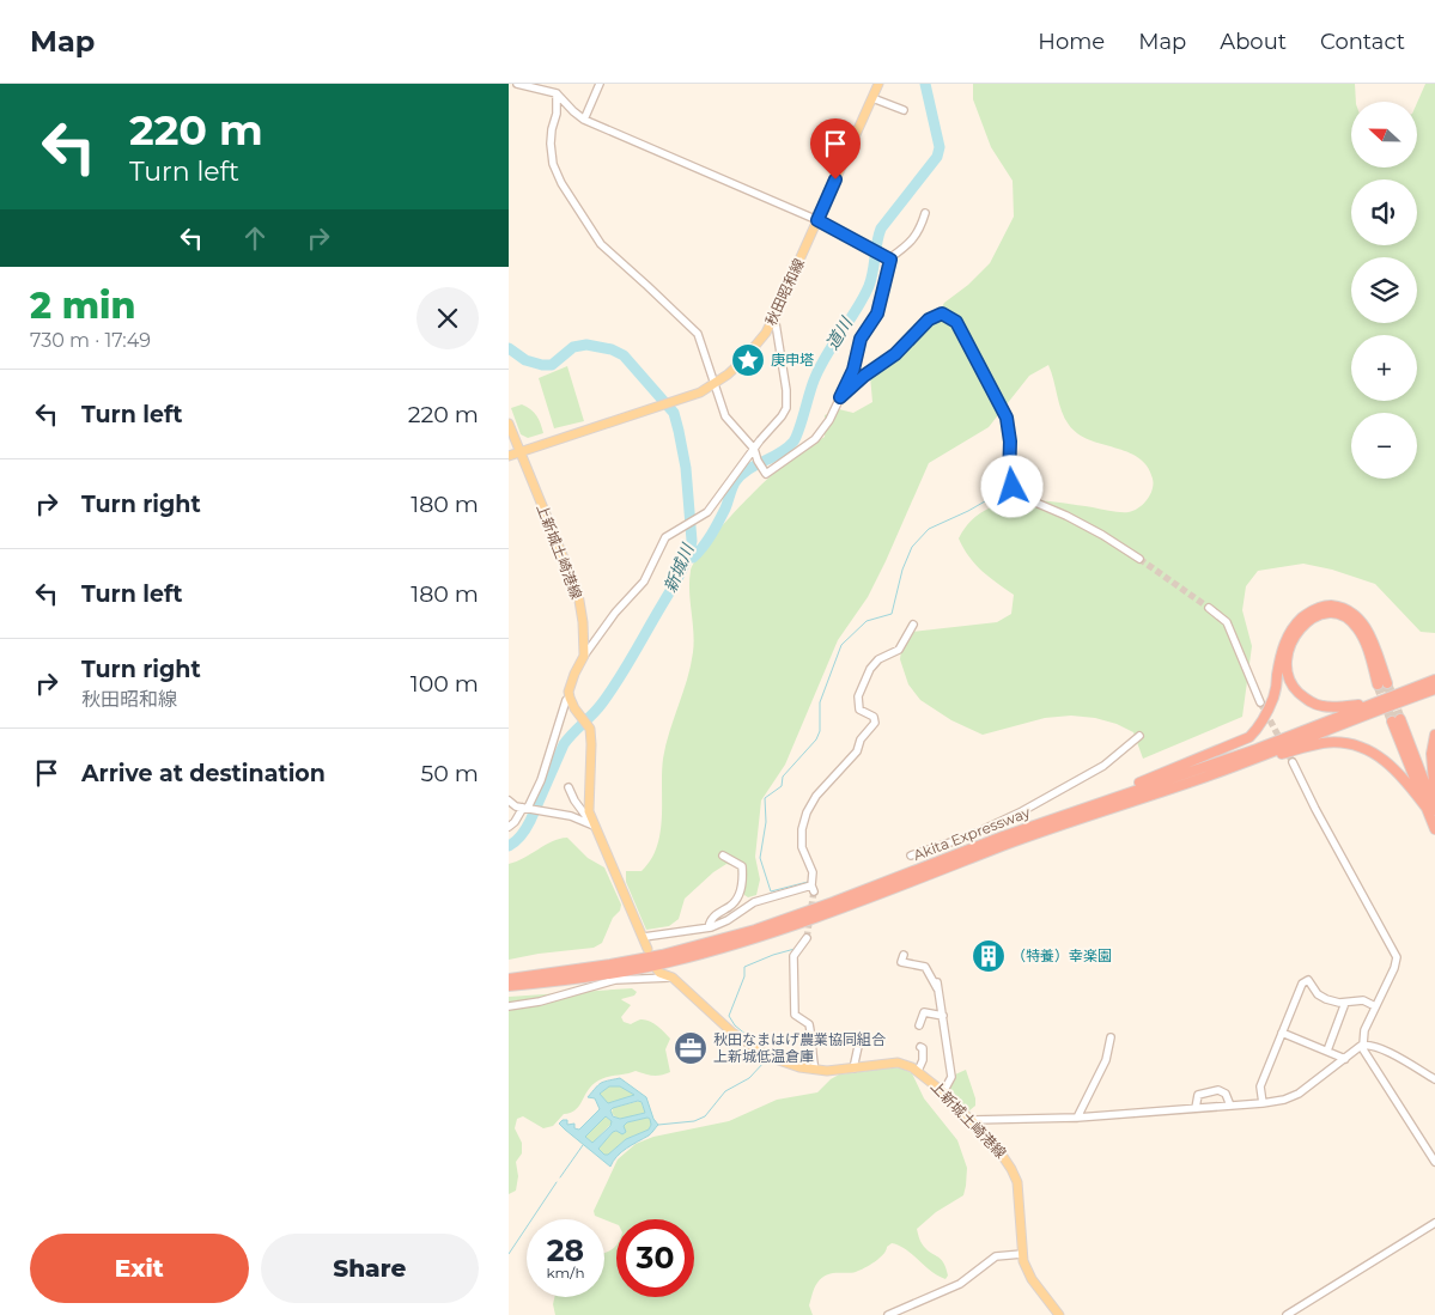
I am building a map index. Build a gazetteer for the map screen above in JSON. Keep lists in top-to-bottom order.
{
  "streets": {
    "highway": ["Akita Expressway"],
    "main road": ["秋田昭和線", "上新城土崎港線"]
  },
  "crossings": [
    ["秋田昭和線", "上新城土崎港線"]
  ],
  "water": ["道川", "新城川"],
  "places": {
    "place": ["庚申塔"],
    "building": ["（特養）幸楽園"],
    "office": ["秋田なまはげ農業協同組合 上新城低温倉庫"]
  },
  "north": "left",
  "page": {
    "header": "Map",
    "nav": [
      "Home",
      "Map",
      "About",
      "Contact"
    ],
    "turn": ["220 m", "Turn left"],
    "map_buttons": ["+", "−"],
    "heading": ["2 min", "730 m · 17:49"],
    "list": [
      {
        "name": "Turn left",
        "value": "220 m"
      },
      {
        "name": "Turn right",
        "value": "180 m"
      },
      {
        "name": "Turn left",
        "value": "180 m"
      },
      {
        "name": "Turn right",
        "note": "秋田昭和線",
        "value": "100 m"
      },
      {
        "name": "Arrive at destination",
        "value": "50 m"
      }
    ],
    "speed": "28 km/h",
    "limit": "30",
    "buttons": ["Exit", "Share"]
  }
}
